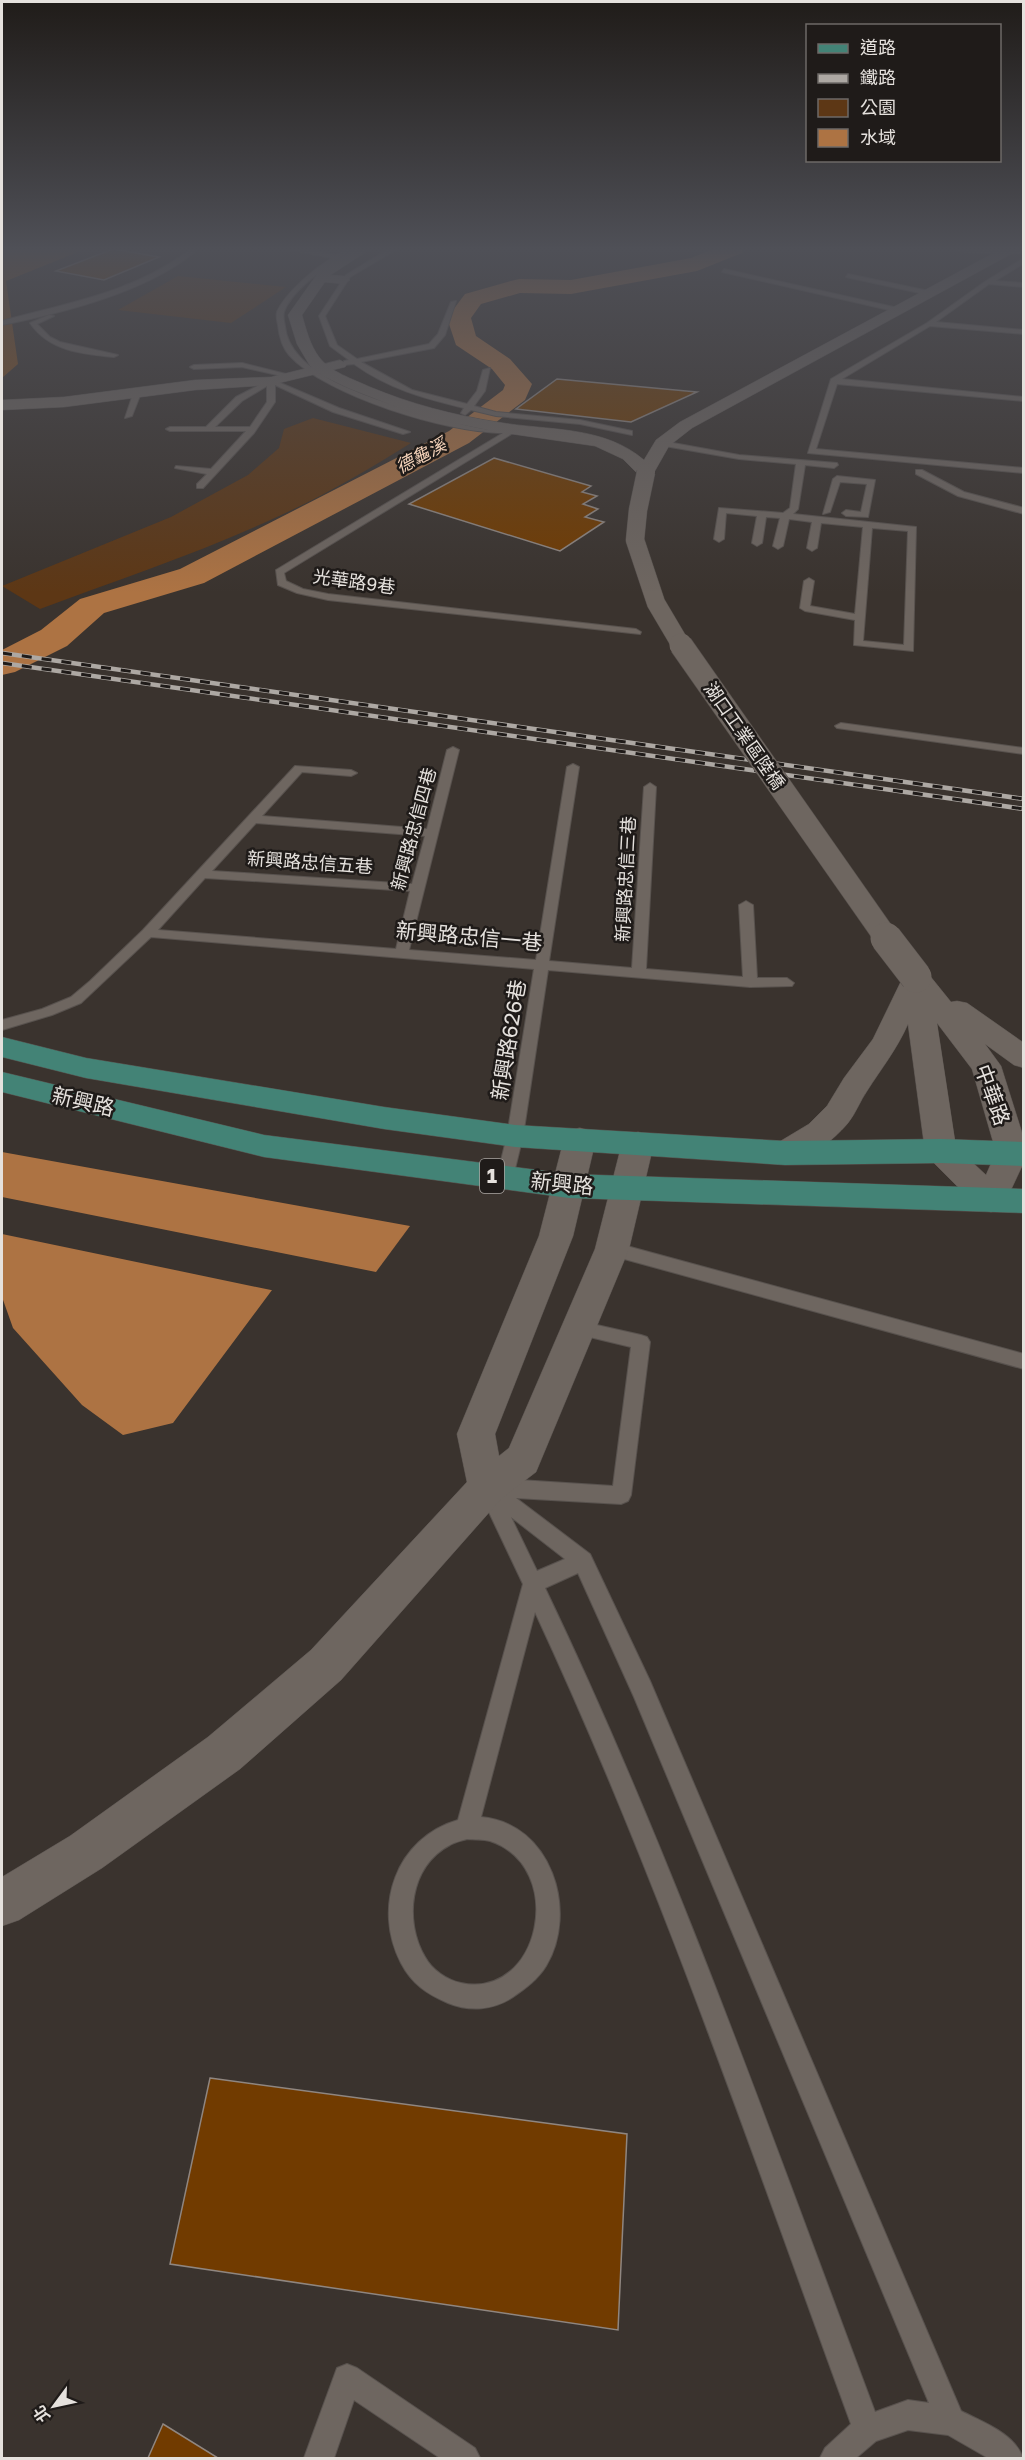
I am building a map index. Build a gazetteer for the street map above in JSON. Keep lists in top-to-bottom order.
{
  "streets": {
    "main road": ["新興路", "1"],
    "street": ["湖口工業區陸橋", "中華路"],
    "lane": [
      "光華路9巷",
      "新興路忠信四巷",
      "新興路忠信五巷",
      "新興路忠信三巷",
      "新興路忠信一巷",
      "新興路626巷"
    ]
  },
  "crossings": [
    ["湖口工業區陸橋", "中華路"],
    ["新興路忠信四巷", "新興路忠信五巷"],
    ["新興路忠信四巷", "新興路忠信一巷"],
    ["新興路忠信三巷", "新興路忠信一巷"],
    ["新興路忠信一巷", "新興路626巷"],
    ["新興路626巷", "新興路"],
    ["中華路", "新興路"]
  ],
  "water": ["德龜溪"],
  "legend": [
    "道路",
    "鐵路",
    "公園",
    "水域"
  ],
  "north": "bottom left"
}
